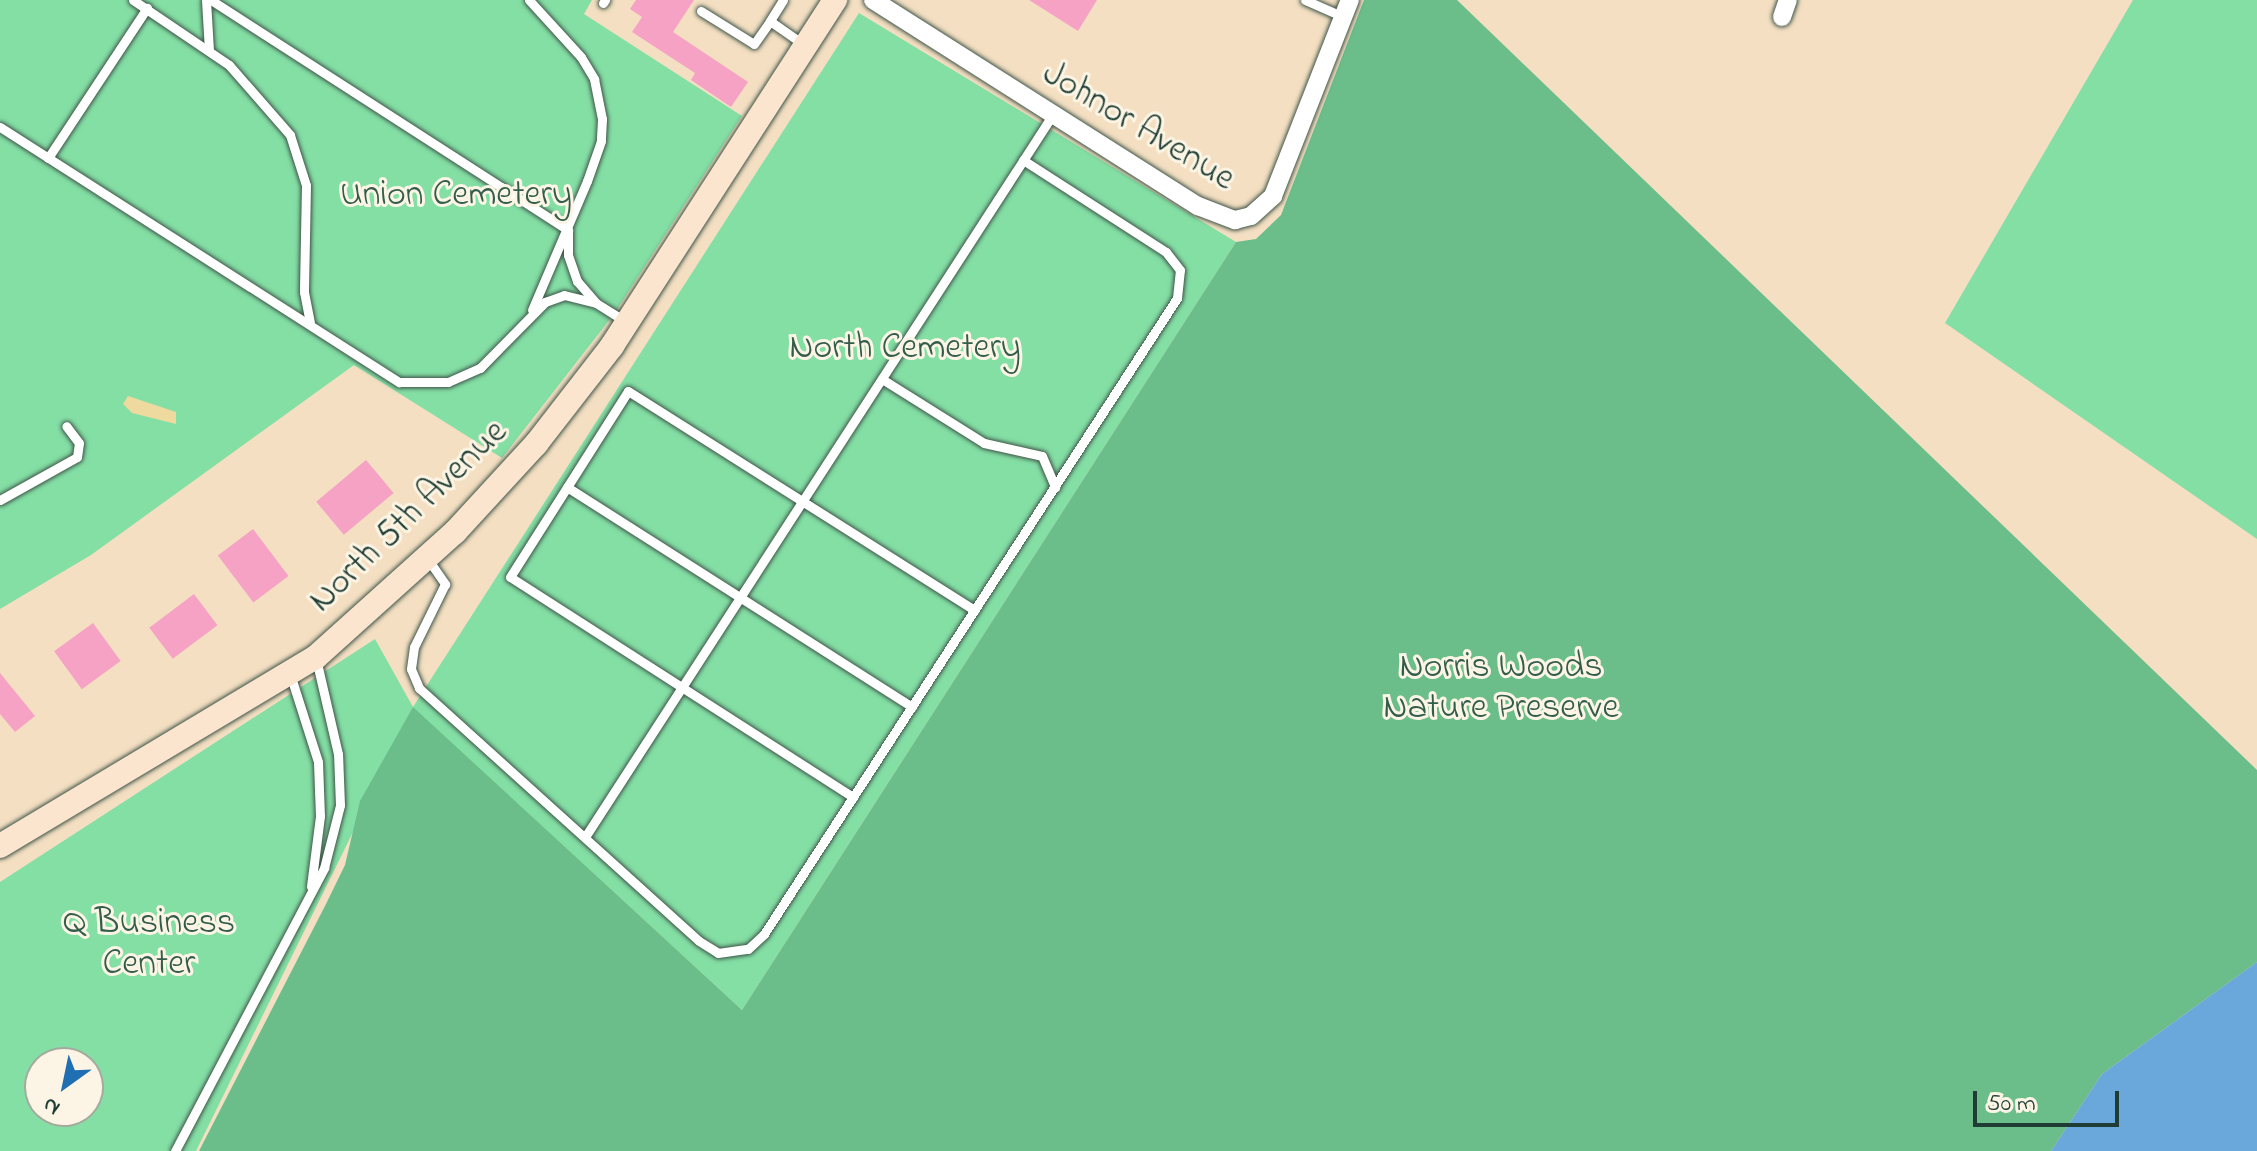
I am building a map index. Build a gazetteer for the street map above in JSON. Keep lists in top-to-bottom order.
{
  "streets": {
    "main road": ["North 5th Avenue"],
    "street": ["Johnor Avenue"]
  },
  "parks": [
    "Union Cemetery",
    "North Cemetery",
    "Norris Woods Nature Preserve",
    "Q Business Center"
  ],
  "scale_bar": "50 m",
  "north": "bottom left"
}
